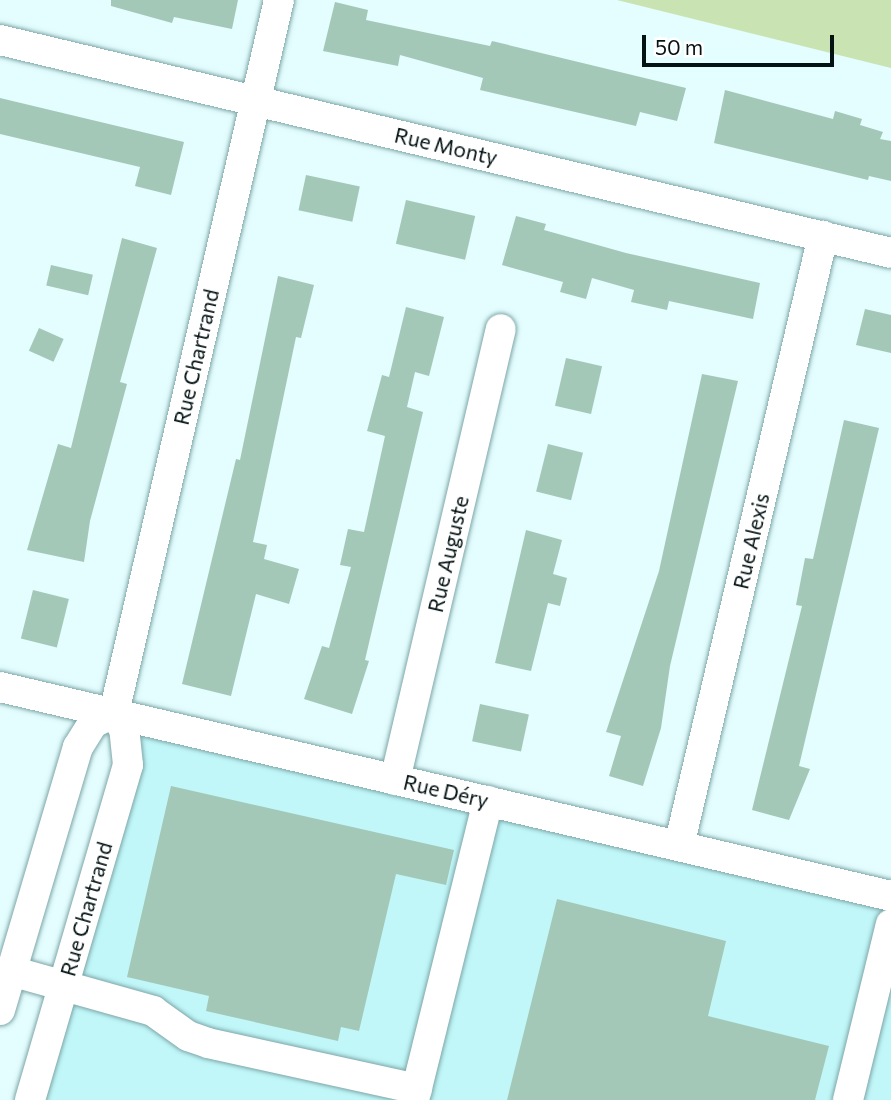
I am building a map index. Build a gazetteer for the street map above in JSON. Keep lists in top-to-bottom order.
{
  "streets": {
    "street": [
      "Rue Monty",
      "Rue Chartrand",
      "Rue Alexis",
      "Rue Auguste",
      "Rue Déry"
    ]
  },
  "crossings": [
    ["Rue Monty", "Rue Chartrand"],
    ["Rue Monty", "Rue Alexis"],
    ["Rue Chartrand", "Rue Déry"],
    ["Rue Alexis", "Rue Déry"],
    ["Rue Auguste", "Rue Déry"]
  ],
  "scale_bar": "50 m"
}
